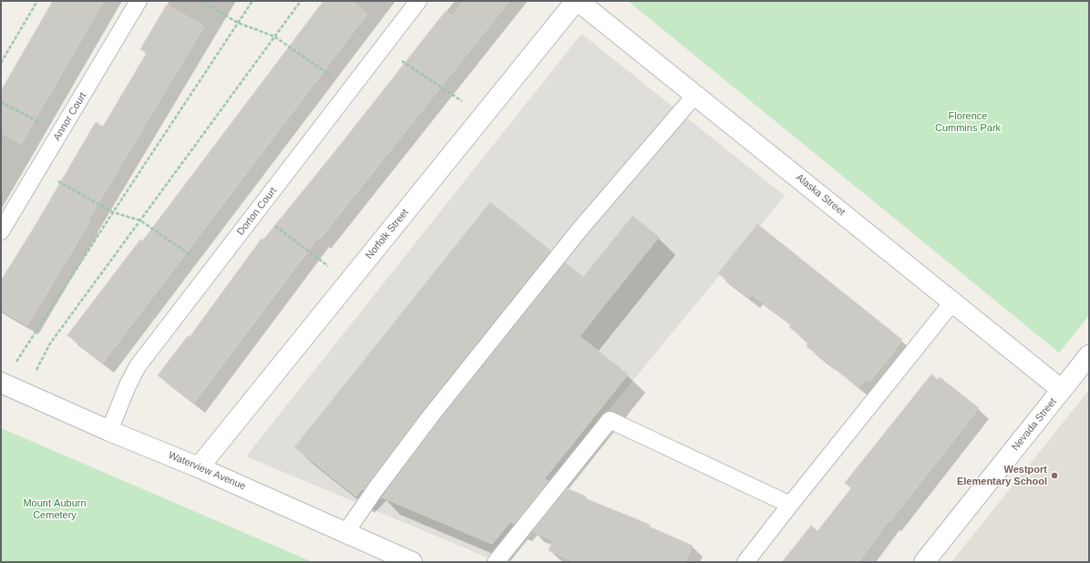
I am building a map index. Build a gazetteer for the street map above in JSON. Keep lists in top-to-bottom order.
{
  "streets": {
    "street": [
      "Alaska Street",
      "Norfolk Street",
      "Nevada Street",
      "Waterview Avenue"
    ],
    "lane": ["Annor Court", "Dorton Court"]
  },
  "crossings": [
    ["Alaska Street", "Norfolk Street"],
    ["Alaska Street", "Nevada Street"],
    ["Dorton Court", "Waterview Avenue"],
    ["Norfolk Street", "Waterview Avenue"]
  ],
  "parks": ["Florence Cummins Park", "Mount Auburn Cemetery"],
  "places": ["Westport Elementary School"]
}
